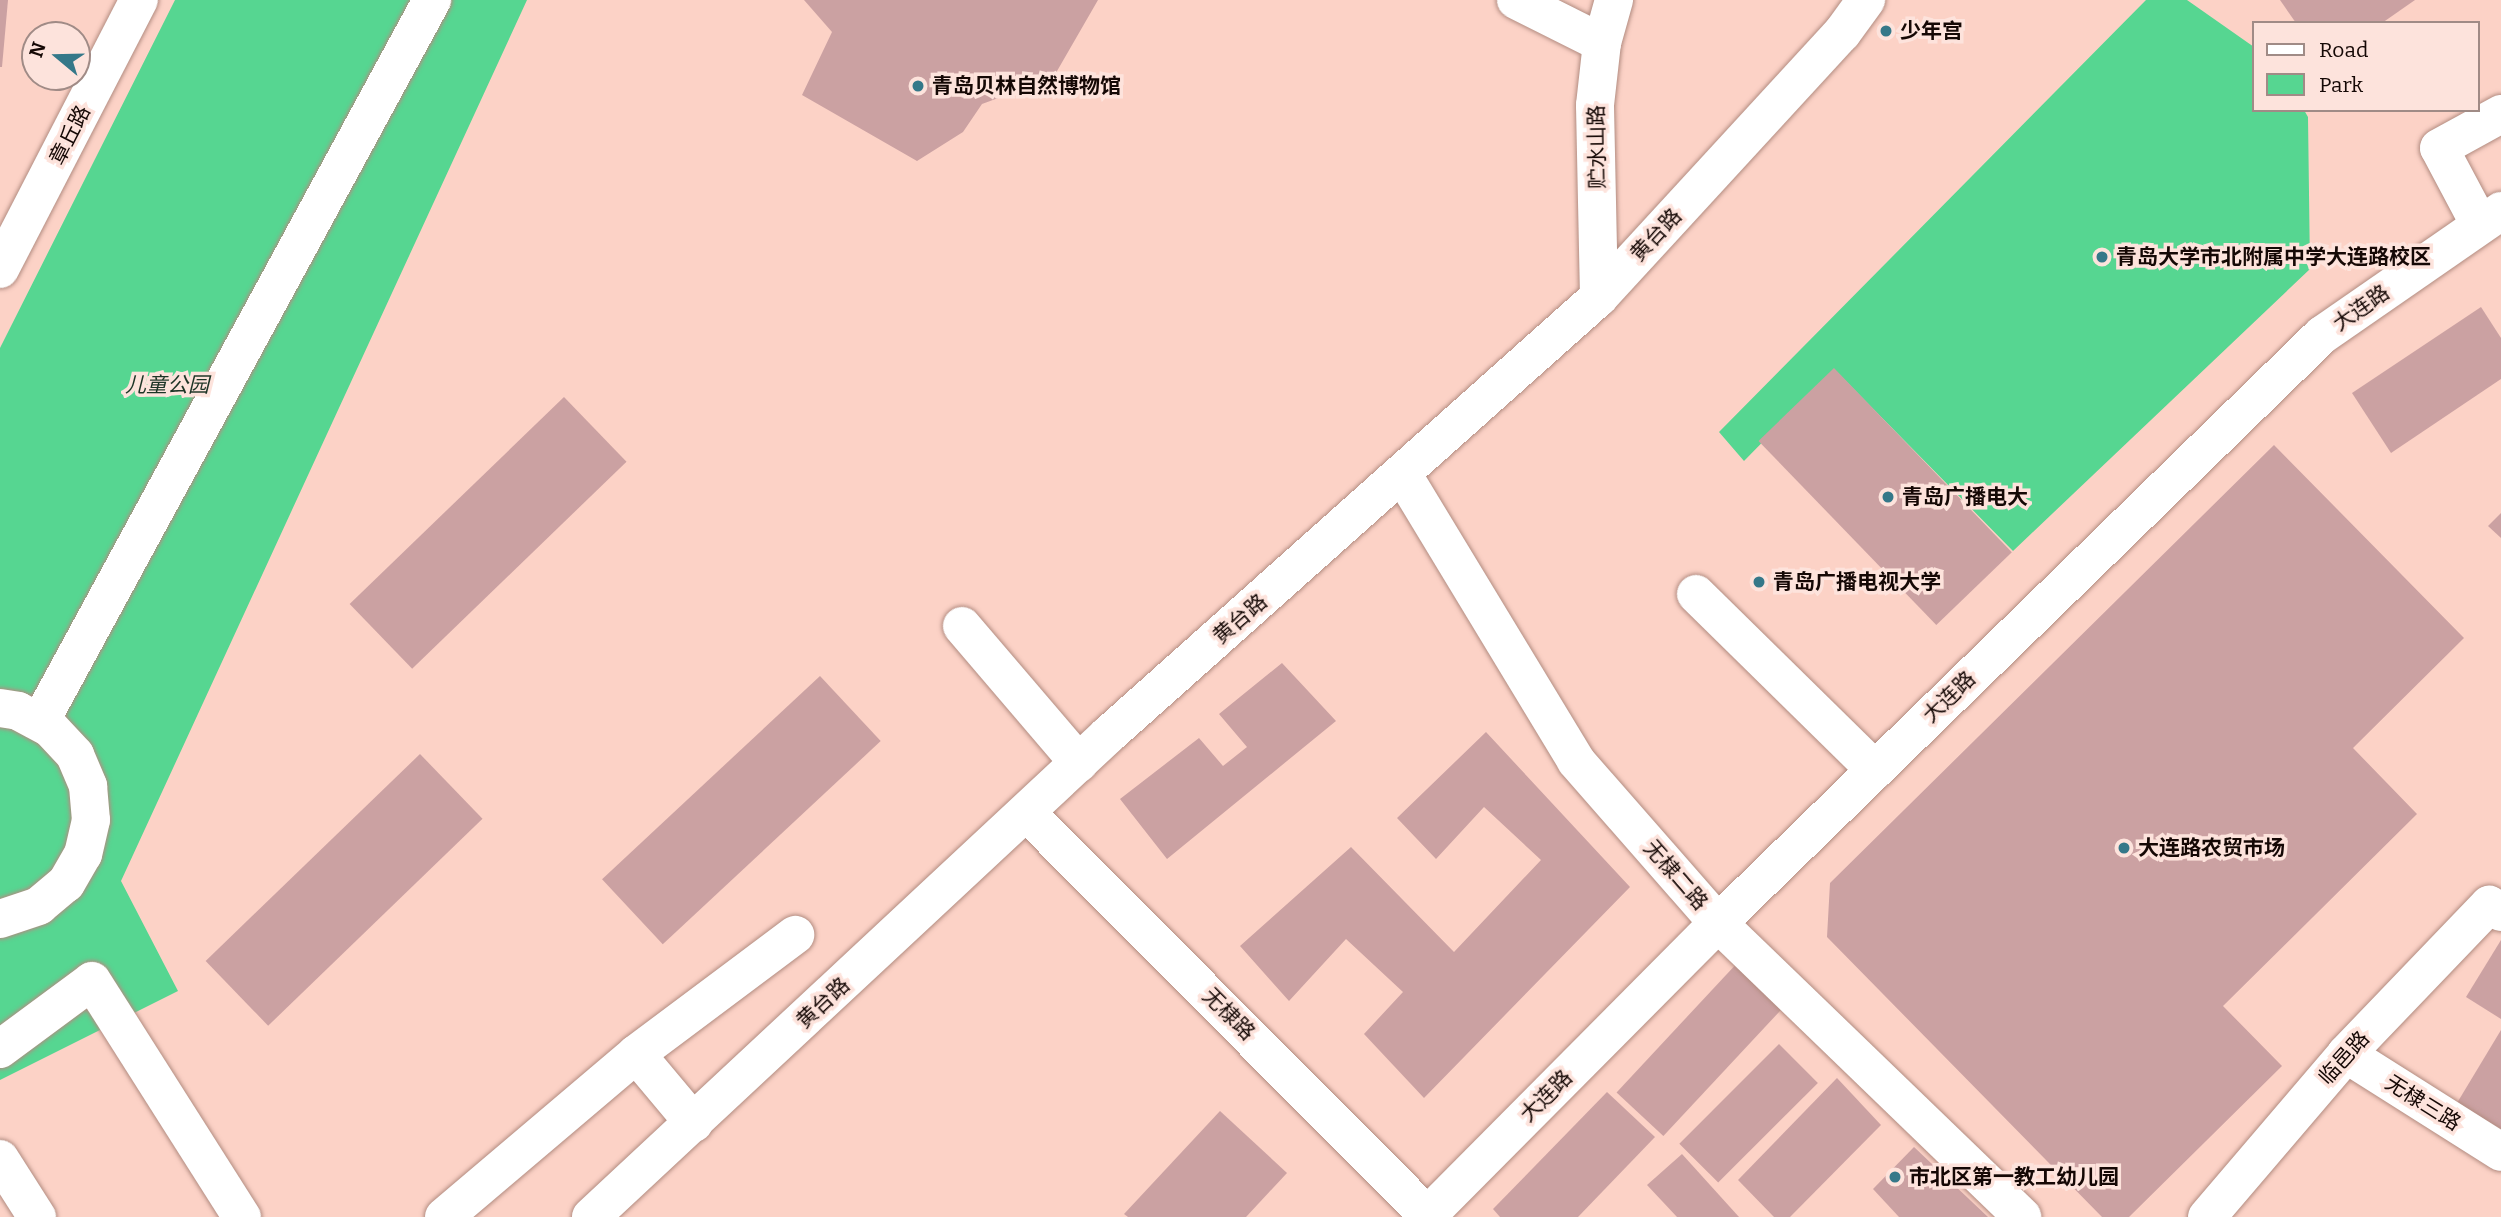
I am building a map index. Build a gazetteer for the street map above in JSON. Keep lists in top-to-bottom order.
{
  "streets": {
    "street": [
      "章丘路",
      "贮水山路",
      "黄台路",
      "大连路",
      "无棣二路",
      "无棣路",
      "临邑路",
      "无棣三路"
    ]
  },
  "crossings": [
    ["贮水山路", "黄台路"],
    ["黄台路", "无棣二路"],
    ["黄台路", "无棣路"],
    ["大连路", "无棣二路"],
    ["大连路", "无棣路"],
    ["临邑路", "无棣三路"]
  ],
  "parks": ["儿童公园"],
  "places": [
    "少年宫",
    "青岛贝林自然博物馆",
    "青岛大学市北附属中学大连路校区",
    "青岛广播电大",
    "青岛广播电视大学",
    "大连路农贸市场",
    "市北区第一教工幼儿园"
  ],
  "legend": ["Road", "Park"],
  "north": "left"
}
